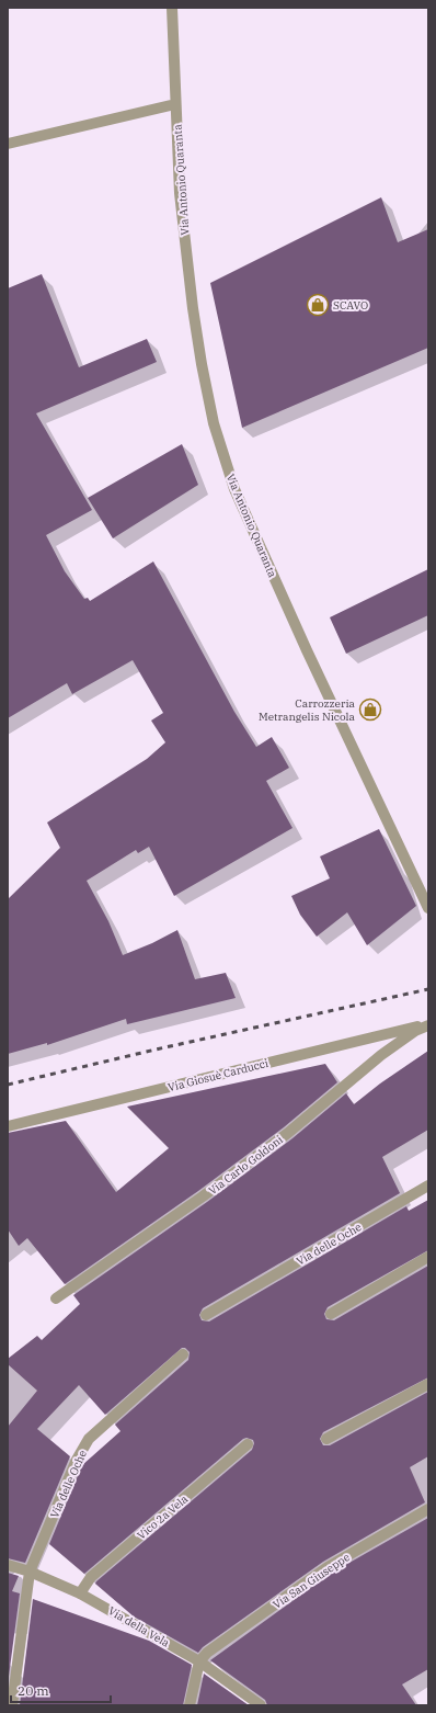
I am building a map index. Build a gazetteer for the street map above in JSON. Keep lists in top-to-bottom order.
{
  "streets": {
    "street": [
      "Via Antonio Quaranta",
      "Via Giosuè Carducci",
      "Via Carlo Goldoni",
      "Via delle Oche",
      "Vico 2a Vela",
      "Via San Giuseppe",
      "Via della Vela"
    ]
  },
  "crossings": [
    ["Via Giosuè Carducci", "Via Carlo Goldoni"],
    ["Via delle Oche", "Via della Vela"],
    ["Vico 2a Vela", "Via della Vela"],
    ["Via San Giuseppe", "Via della Vela"]
  ],
  "places": {
    "shop": ["SCAVO", "Carrozzeria Metrangelis Nicola"]
  },
  "scale_bar": "20 m"
}
